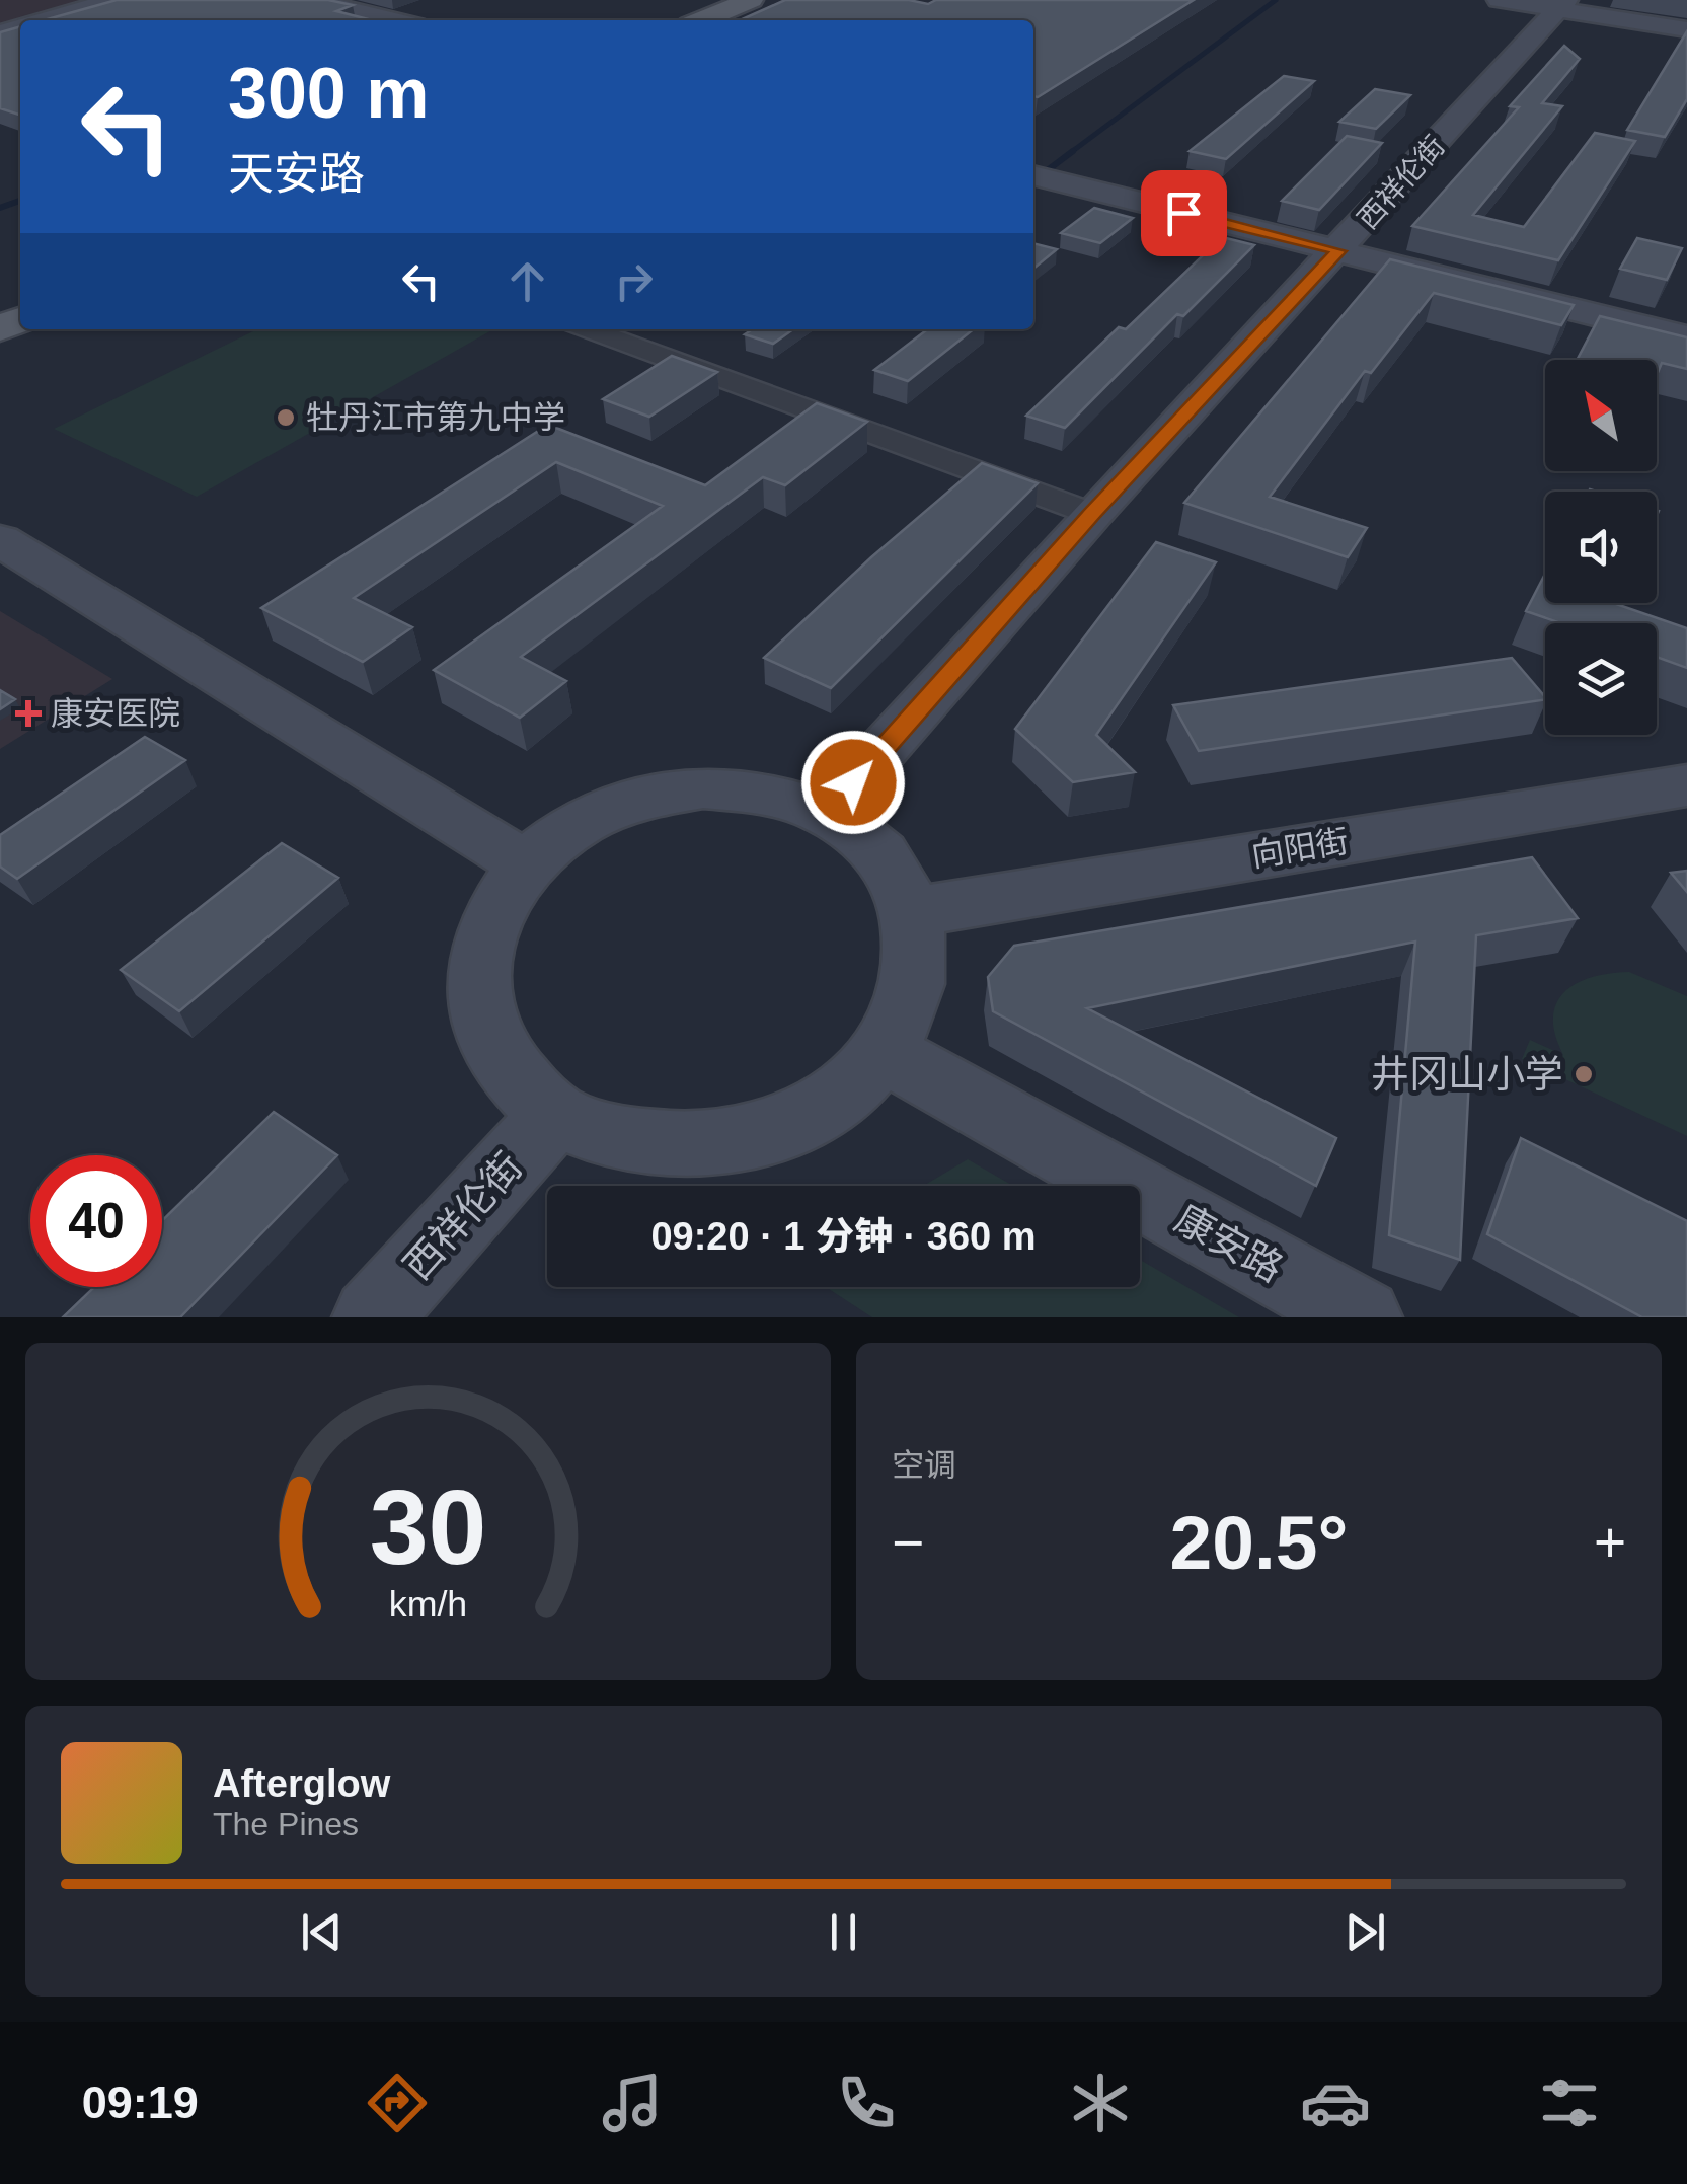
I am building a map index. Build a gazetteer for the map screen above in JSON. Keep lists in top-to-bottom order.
{
  "streets": {
    "street": ["西祥伦街", "向阳街", "康安路"]
  },
  "places": {
    "other": ["牡丹江市第九中学", "井冈山小学"],
    "health": ["康安医院"]
  },
  "north": "top left",
  "page": {
    "turn": ["300 m", "天安路"],
    "limit": "40",
    "trip": "09:20 · 1 分钟 · 360 m",
    "tile": "空调",
    "heat": ["−", "20.5°", "+"],
    "song": ["Afterglow", "The Pines"],
    "tabs": "09:19",
    "gauge": ["30", "km/h"]
  }
}
